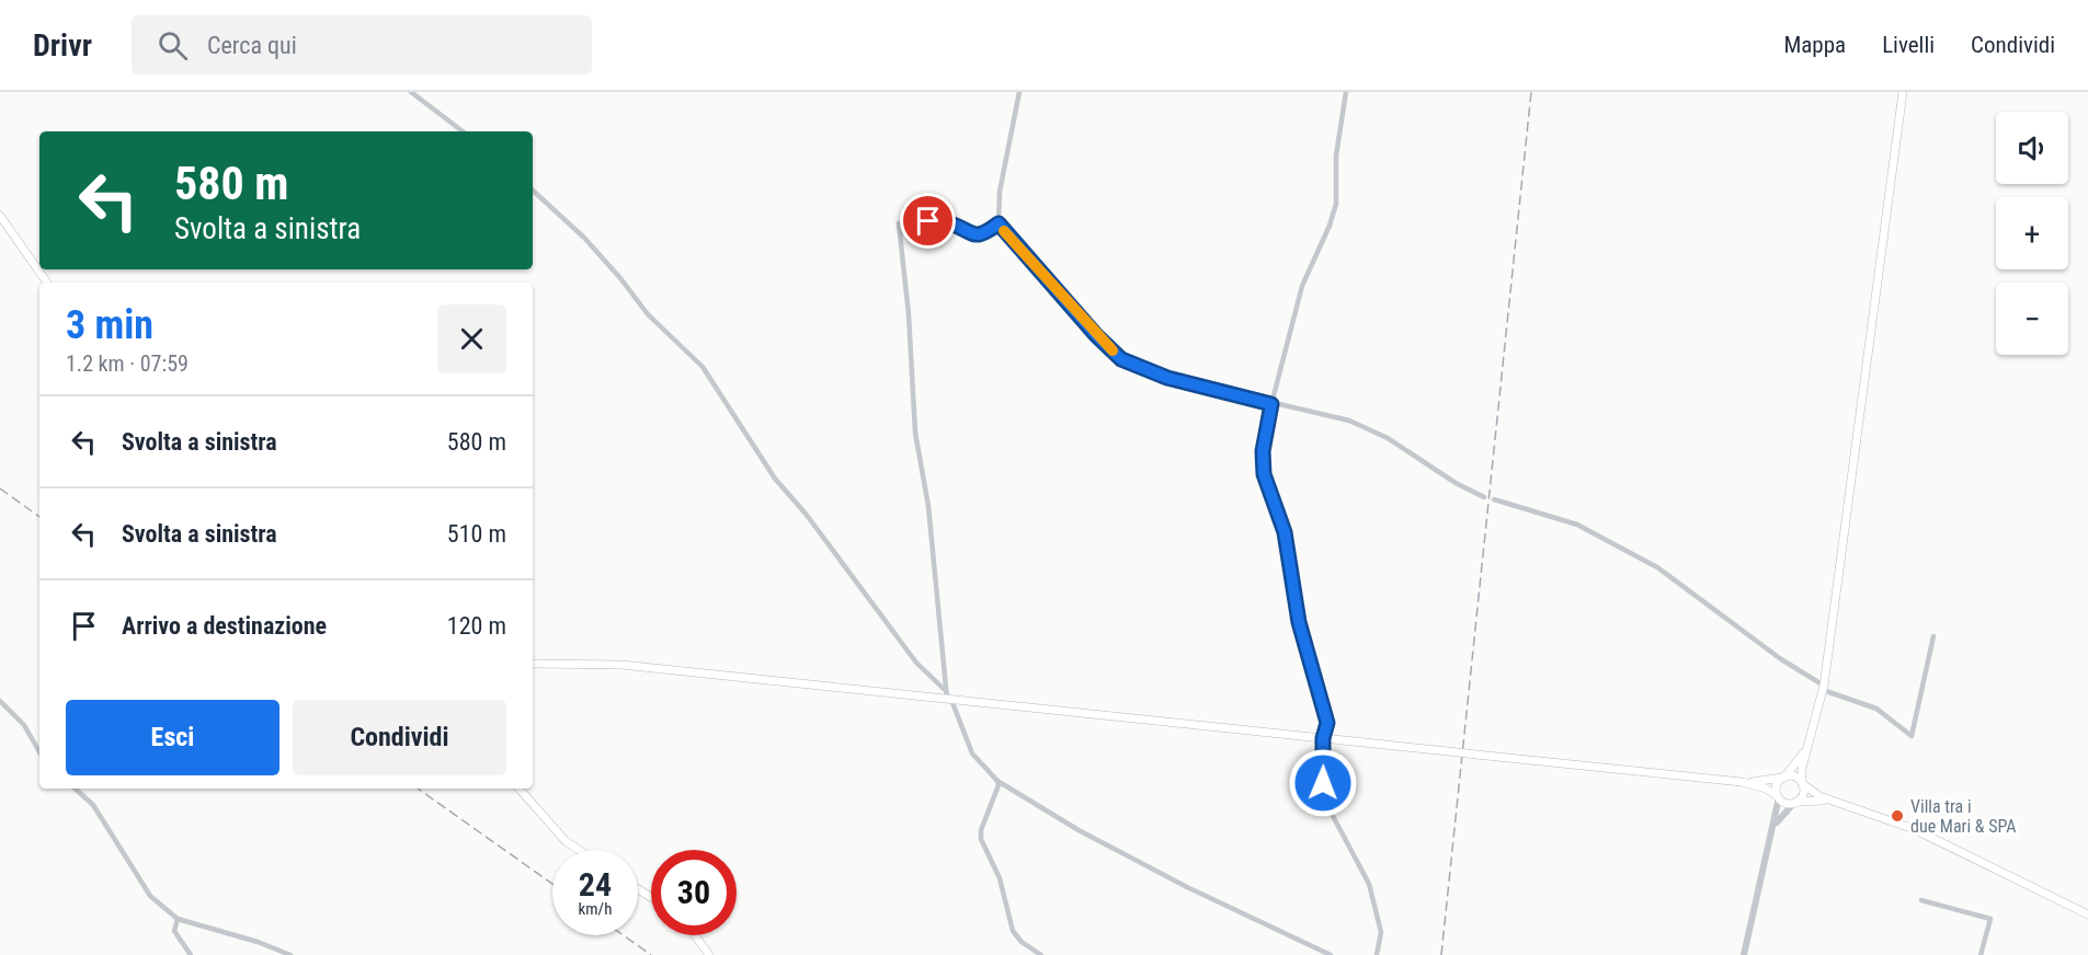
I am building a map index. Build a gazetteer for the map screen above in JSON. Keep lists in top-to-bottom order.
{
  "places": ["Villa tra i due Mari & SPA"],
  "page": {
    "header": "Drivr",
    "search": "Cerca qui",
    "nav": ["Mappa", "Livelli", "Condividi"],
    "map_buttons": ["+", "−"],
    "turn": ["580 m", "Svolta a sinistra"],
    "heading": ["3 min", "1.2 km · 07:59"],
    "list": [
      {
        "name": "Svolta a sinistra",
        "value": "580 m"
      },
      {
        "name": "Svolta a sinistra",
        "value": "510 m"
      },
      {
        "name": "Arrivo a destinazione",
        "value": "120 m"
      }
    ],
    "buttons": ["Esci", "Condividi"],
    "speed": "24 km/h",
    "limit": "30"
  }
}
